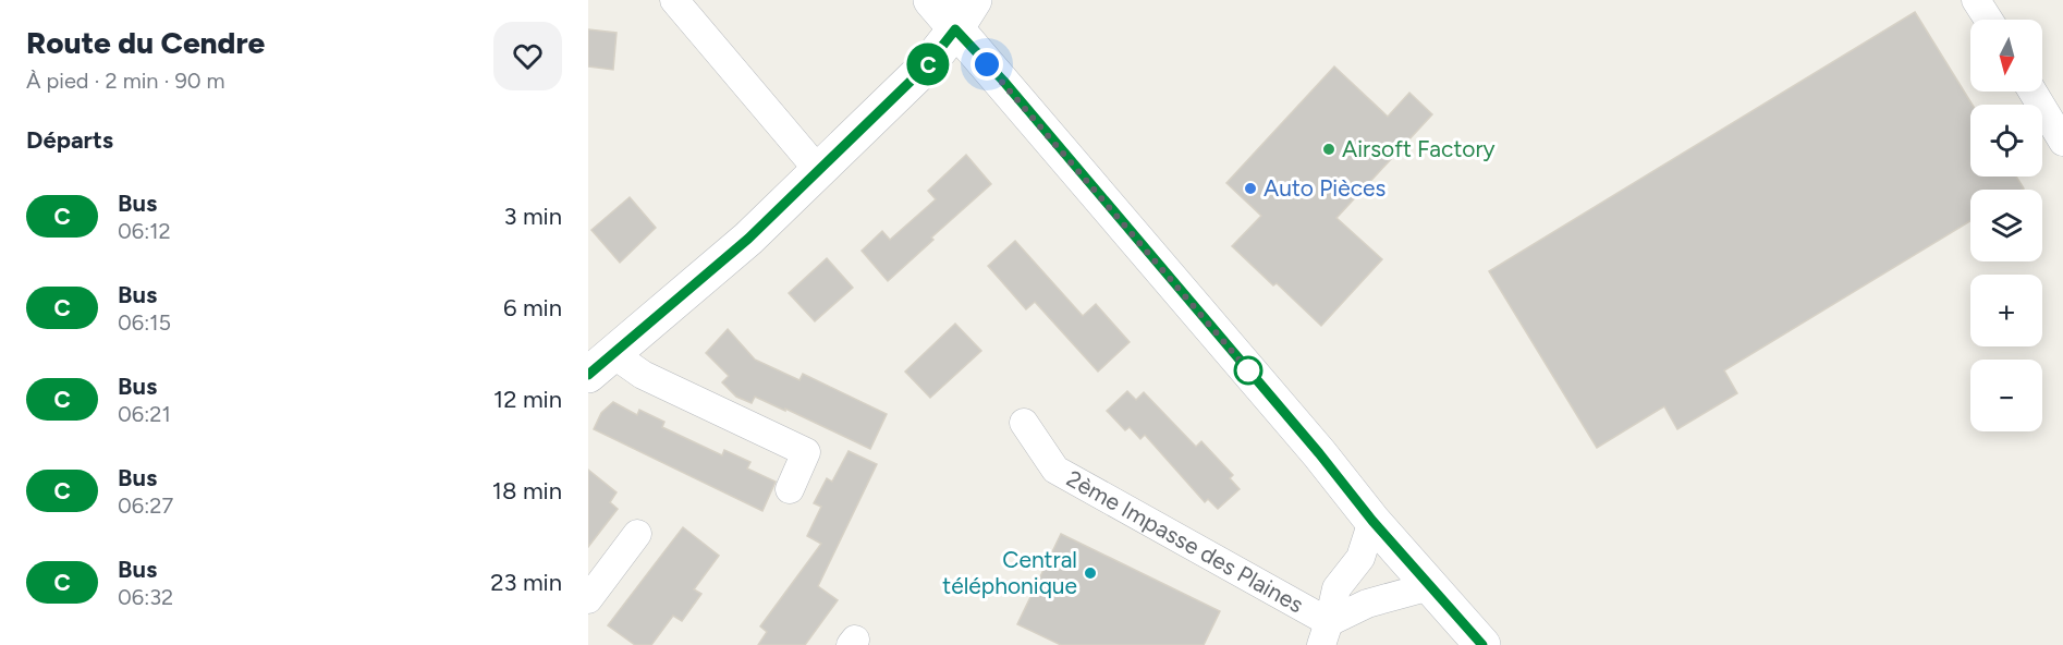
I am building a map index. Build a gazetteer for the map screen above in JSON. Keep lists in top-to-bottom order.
{
  "streets": {
    "street": ["2ème Impasse des Plaines"]
  },
  "places": ["Airsoft Factory", "Auto Pièces", "Central téléphonique"],
  "lines": ["bus line C"],
  "north": "bottom",
  "page": {
    "heading": [
      ["Route du Cendre", "À pied · 2 min · 90 m"],
      "Départs"
    ],
    "on_map": "C",
    "map_buttons": ["+", "−"],
    "list": [
      {
        "mark": "C",
        "name": "Bus",
        "note": "06:12",
        "value": "3 min"
      },
      {
        "mark": "C",
        "name": "Bus",
        "note": "06:15",
        "value": "6 min"
      },
      {
        "mark": "C",
        "name": "Bus",
        "note": "06:21",
        "value": "12 min"
      },
      {
        "mark": "C",
        "name": "Bus",
        "note": "06:27",
        "value": "18 min"
      },
      {
        "mark": "C",
        "name": "Bus",
        "note": "06:32",
        "value": "23 min"
      }
    ]
  }
}
